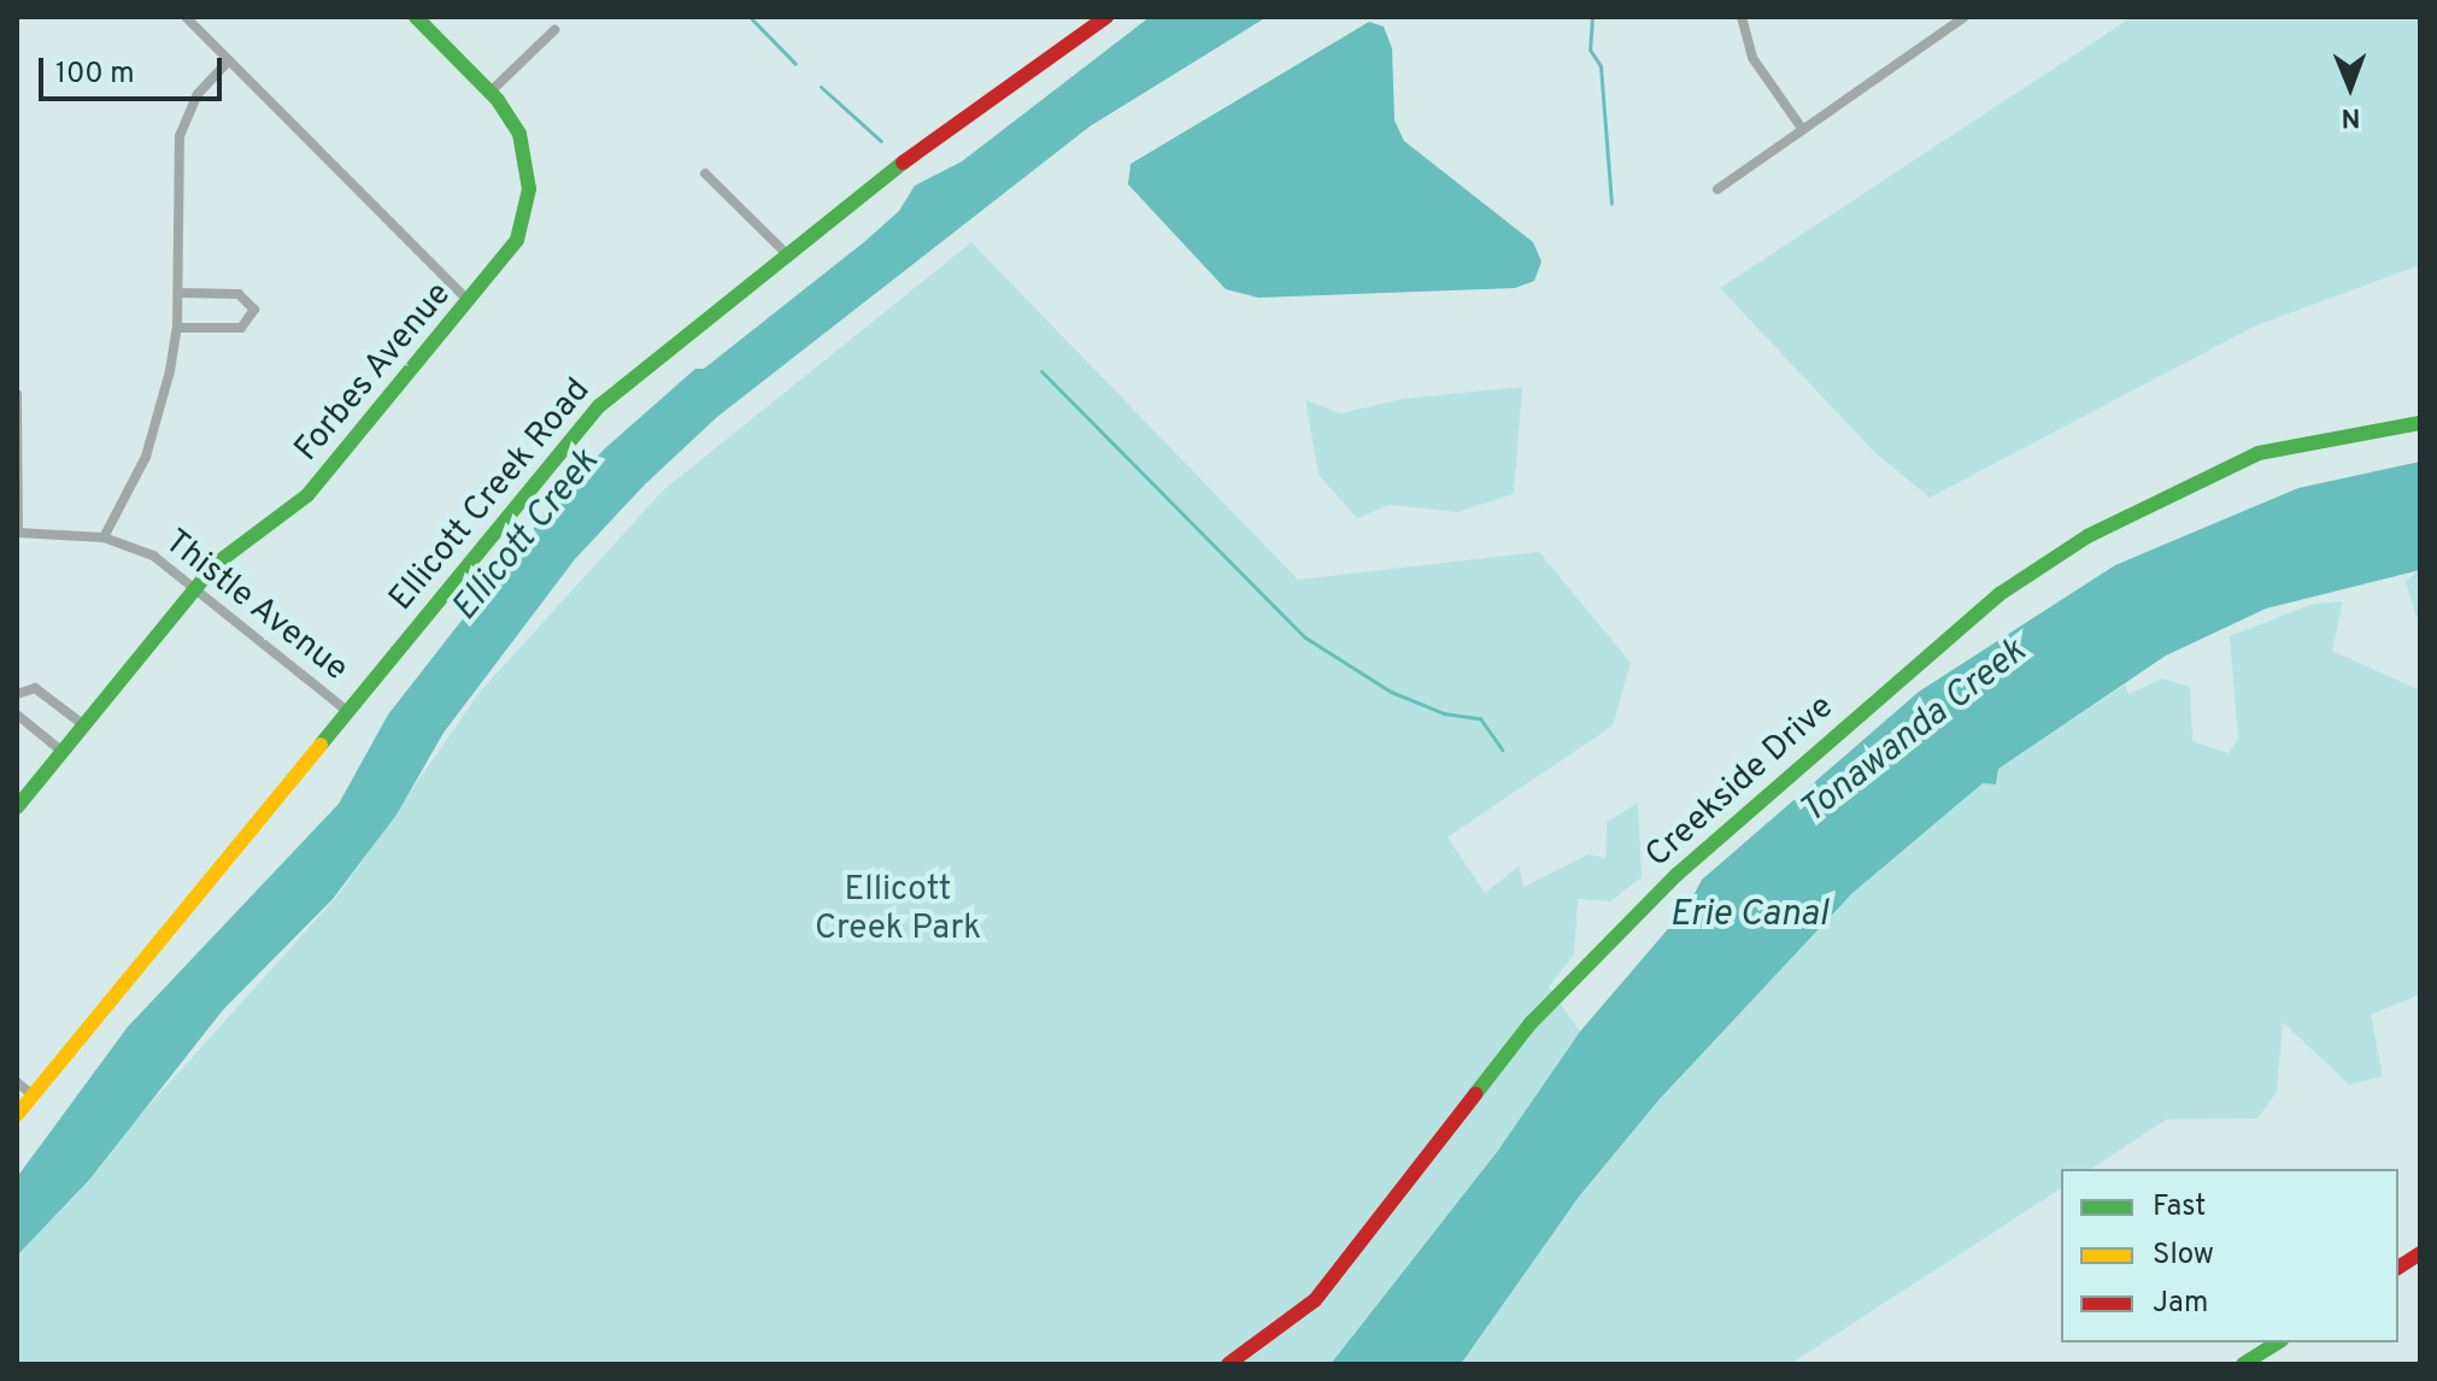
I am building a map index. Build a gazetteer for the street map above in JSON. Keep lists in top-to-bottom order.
{
  "streets": {
    "street": [
      "Forbes Avenue",
      "Ellicott Creek Road",
      "Thistle Avenue",
      "Creekside Drive"
    ]
  },
  "crossings": [
    ["Forbes Avenue", "Thistle Avenue"],
    ["Ellicott Creek Road", "Thistle Avenue"]
  ],
  "water": ["Ellicott Creek", "Tonawanda Creek", "Erie Canal"],
  "parks": ["Ellicott Creek Park"],
  "legend": ["Fast", "Slow", "Jam"],
  "scale_bar": "100 m",
  "north": "bottom"
}
